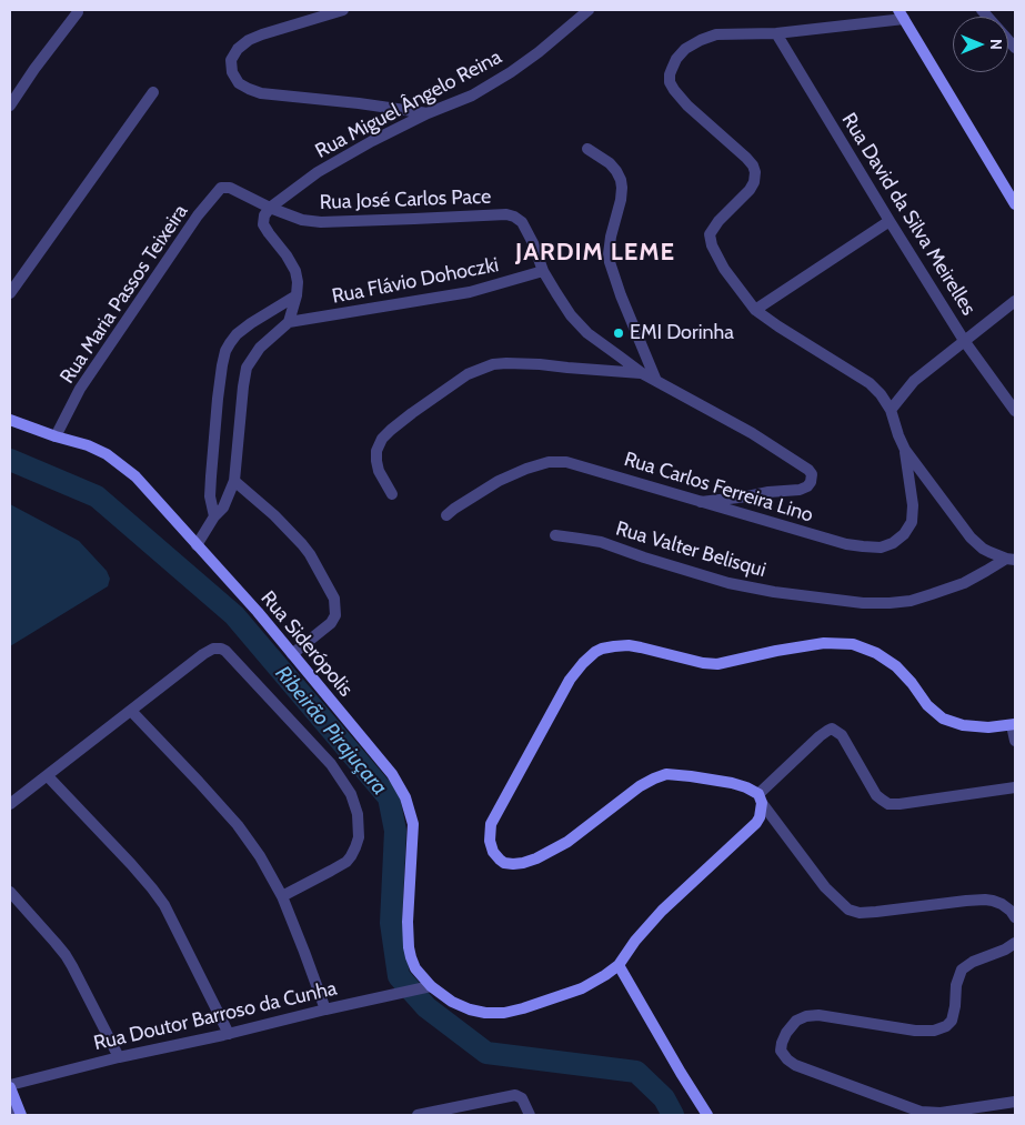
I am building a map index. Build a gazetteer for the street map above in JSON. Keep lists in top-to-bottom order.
{
  "streets": {
    "street": [
      "Rua Miguel Ângelo Reina",
      "Rua José Carlos Pace",
      "Rua David da Silva Meirelles",
      "Rua Flávio Dohoczki",
      "Rua Maria Passos Teixeira",
      "Rua Carlos Ferreira Lino",
      "Rua Valter Belisqui",
      "Rua Siderópolis",
      "Rua Doutor Barroso da Cunha"
    ]
  },
  "crossings": [
    ["Rua Miguel Ângelo Reina", "Rua José Carlos Pace"],
    ["Rua José Carlos Pace", "Rua Flávio Dohoczki"],
    ["Rua José Carlos Pace", "Rua Maria Passos Teixeira"],
    ["Rua Maria Passos Teixeira", "Rua Siderópolis"],
    ["Rua Siderópolis", "Rua Doutor Barroso da Cunha"]
  ],
  "districts": ["JARDIM LEME"],
  "water": ["Ribeirão Pirajuçara"],
  "places": ["EMI Dorinha"],
  "north": "right"
}
